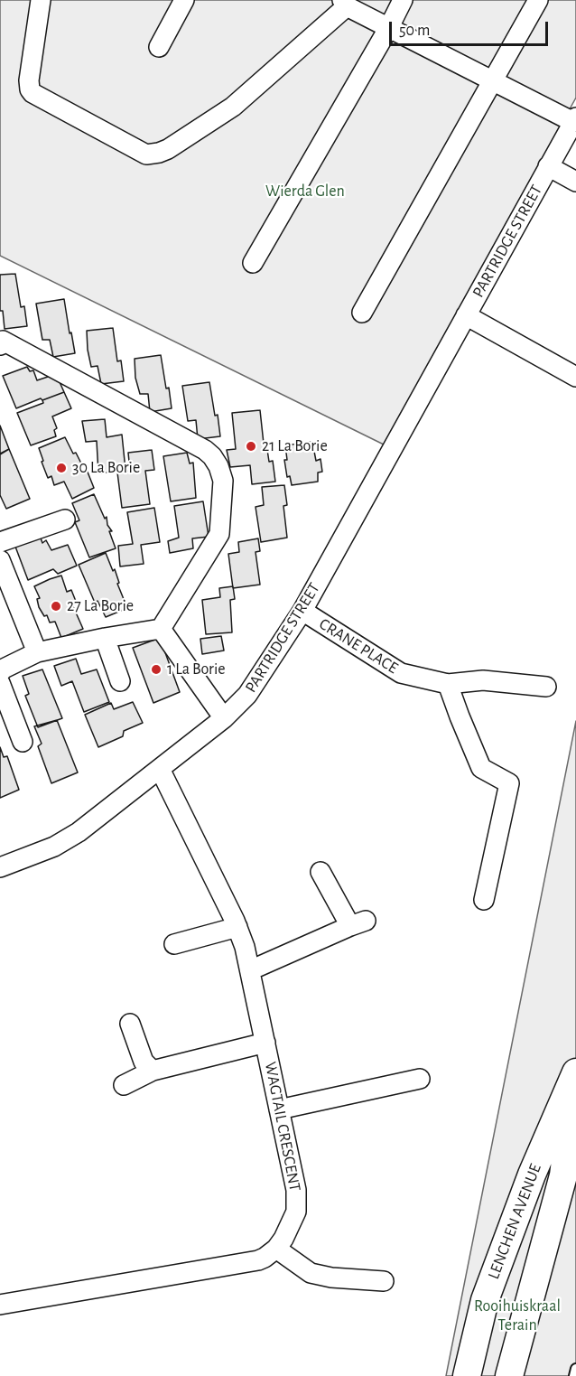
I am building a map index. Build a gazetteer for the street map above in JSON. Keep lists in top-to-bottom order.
{
  "streets": {
    "main road": ["LENCHEN AVENUE"],
    "street": ["PARTRIDGE STREET", "CRANE PLACE", "WAGTAIL CRESCENT"]
  },
  "crossings": [
    ["PARTRIDGE STREET", "CRANE PLACE"],
    ["PARTRIDGE STREET", "WAGTAIL CRESCENT"]
  ],
  "parks": ["Wierda Glen", "Rooihuiskraal Terain"],
  "places": [
    "21 La Borie",
    "30 La Borie",
    "27 La Borie",
    "1 La Borie"
  ],
  "scale_bar": "50 m"
}
